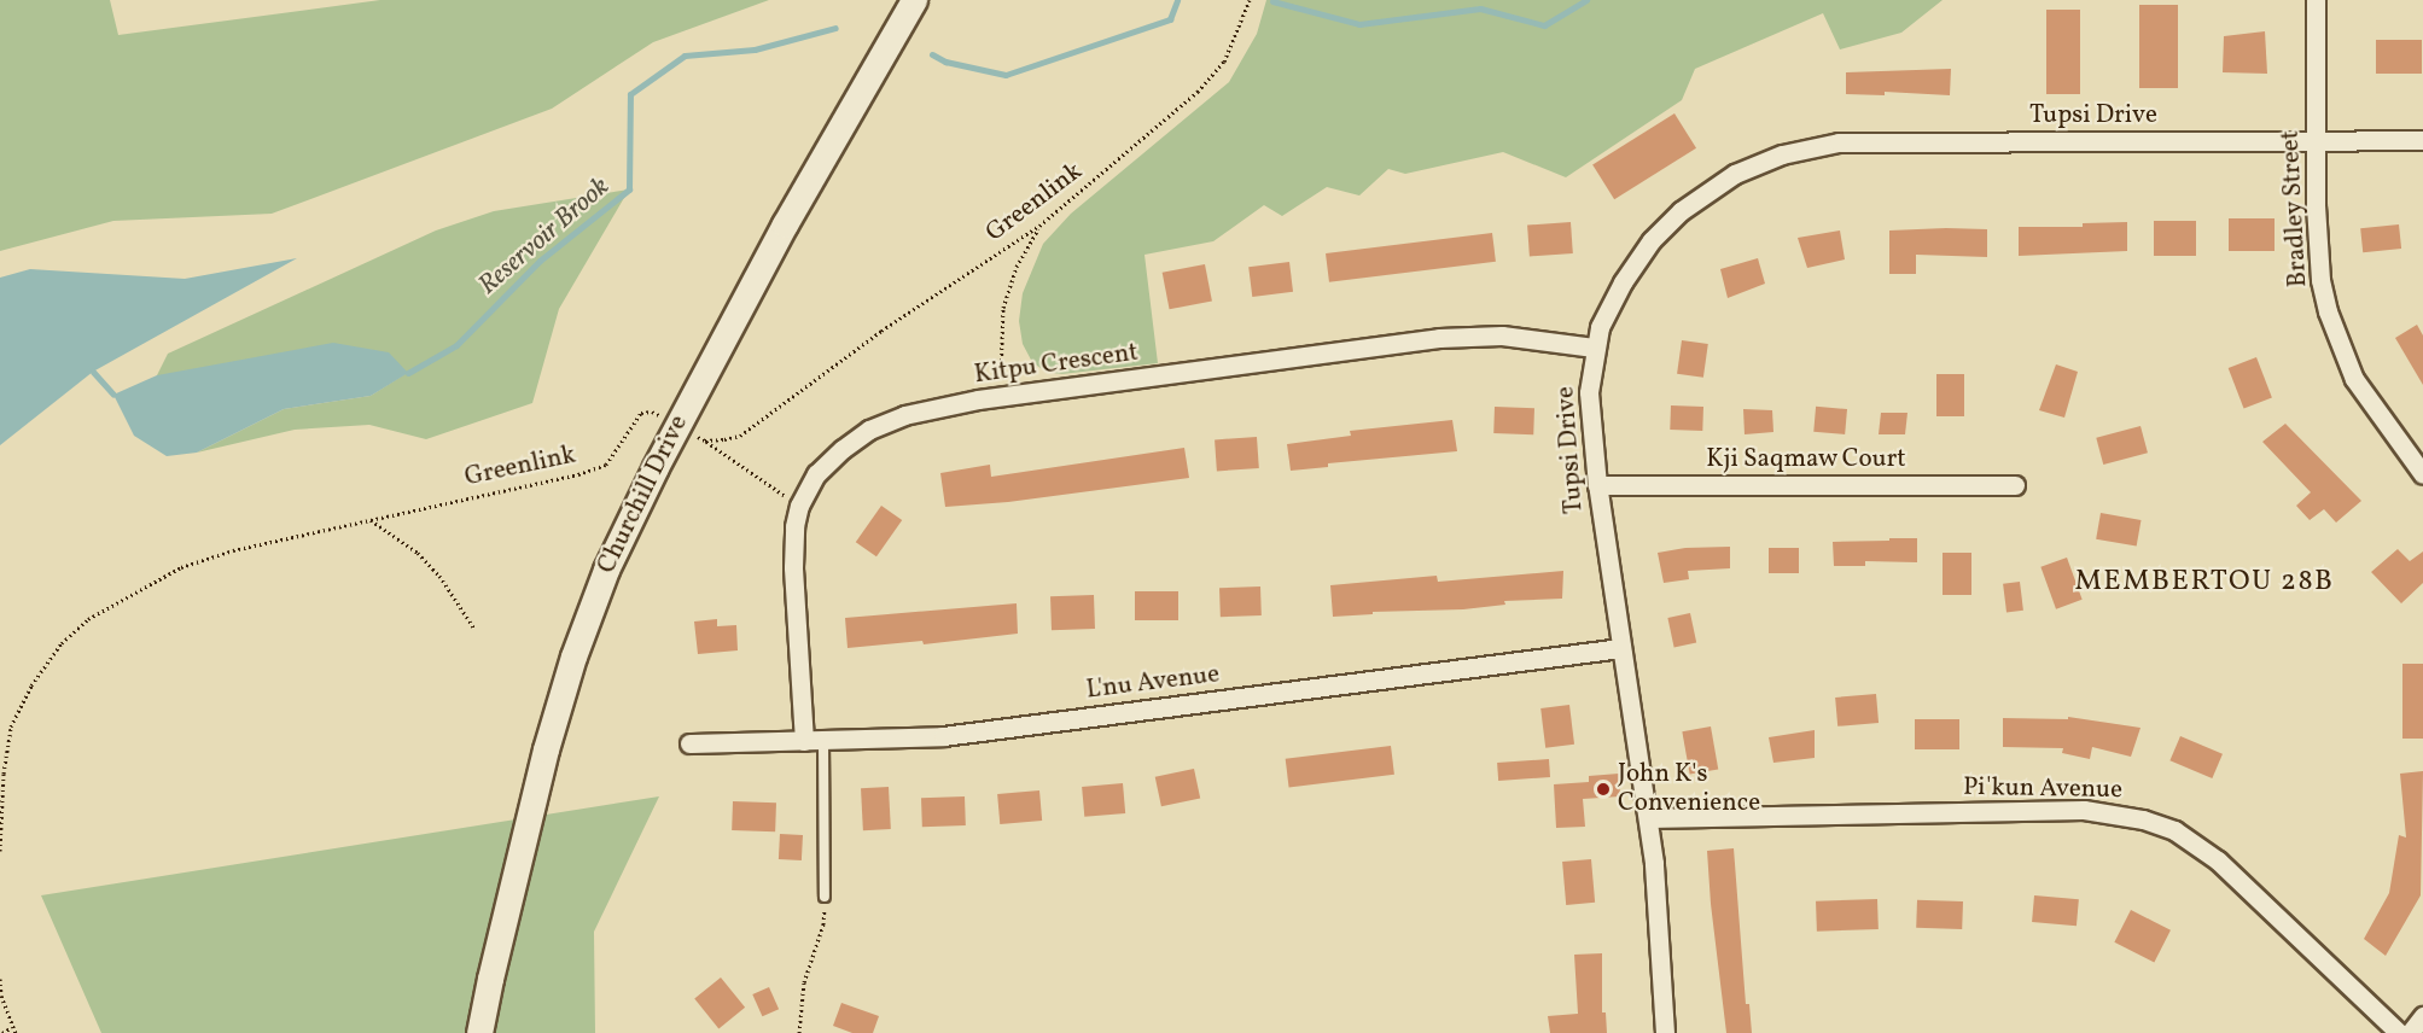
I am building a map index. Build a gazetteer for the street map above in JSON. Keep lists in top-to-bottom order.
{
  "streets": {
    "main road": ["Churchill Drive"],
    "street": [
      "Tupsi Drive",
      "Bradley Street",
      "Kitpu Crescent",
      "Kji Saqmaw Court",
      "L'nu Avenue",
      "Pi'kun Avenue"
    ],
    "path": ["Greenlink"]
  },
  "crossings": [
    ["Tupsi Drive", "Bradley Street"],
    ["Tupsi Drive", "Kitpu Crescent"],
    ["Tupsi Drive", "Kji Saqmaw Court"],
    ["Tupsi Drive", "L'nu Avenue"],
    ["Tupsi Drive", "Pi'kun Avenue"],
    ["Greenlink", "Churchill Drive"],
    ["Kitpu Crescent", "L'nu Avenue"]
  ],
  "districts": ["MEMBERTOU 28B"],
  "water": ["Reservoir Brook"],
  "places": ["John K's Convenience"]
}
